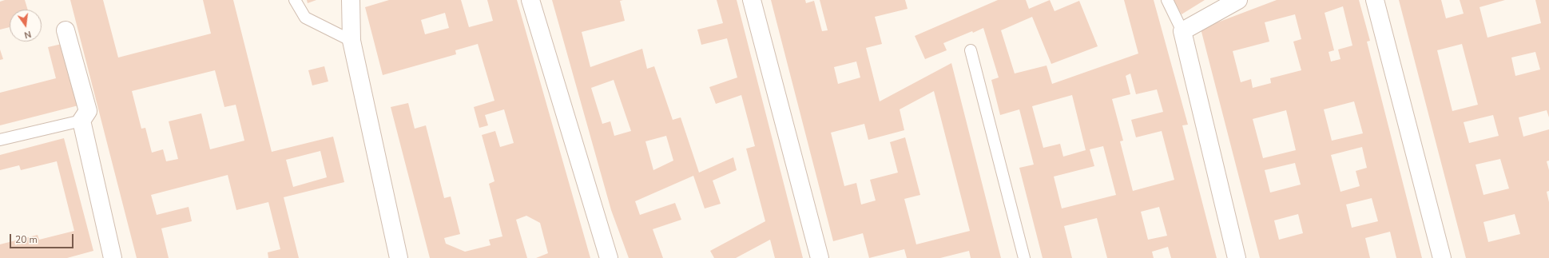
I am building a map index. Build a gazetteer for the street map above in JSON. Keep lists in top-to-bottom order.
{
  "scale_bar": "20 m",
  "north": "bottom"
}
